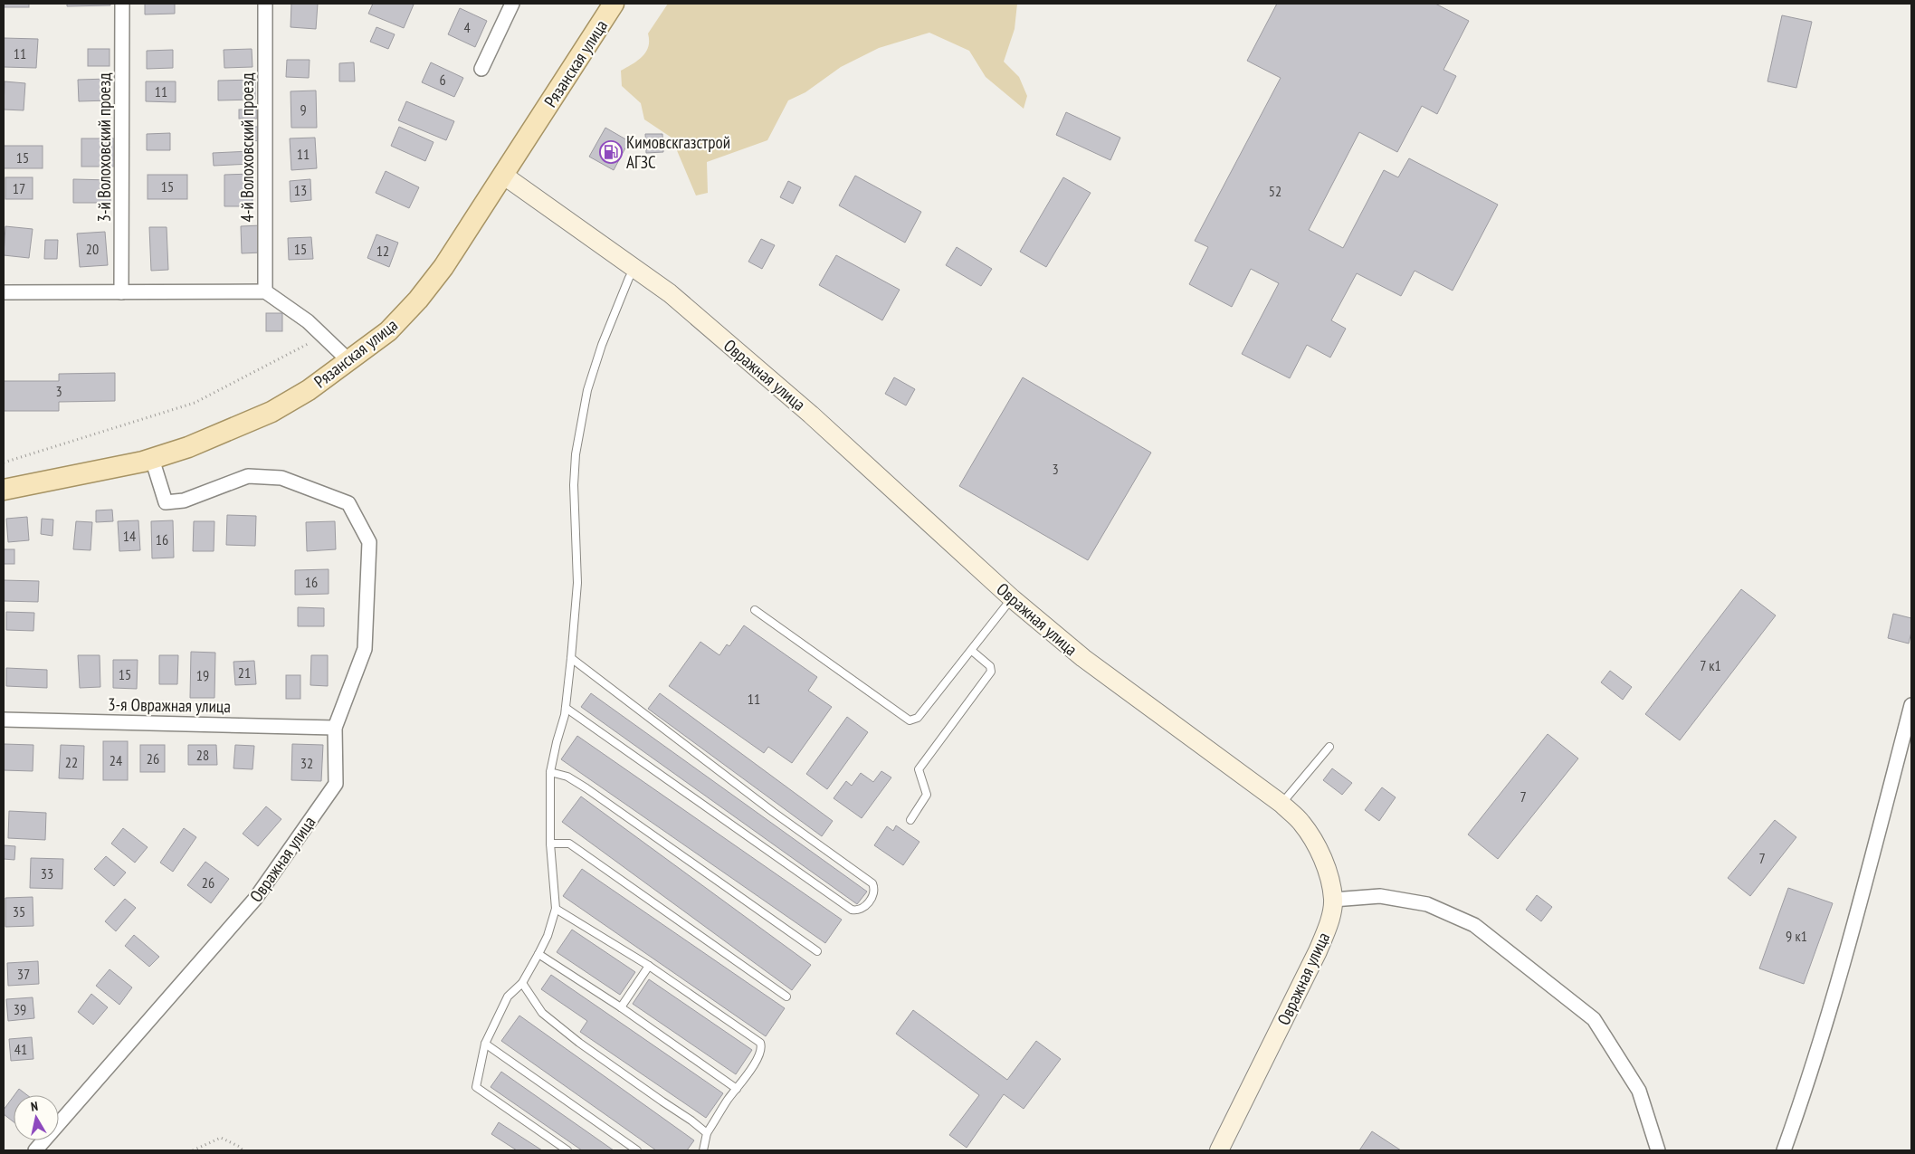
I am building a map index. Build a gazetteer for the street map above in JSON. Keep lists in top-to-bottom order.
{
  "streets": {
    "main road": ["Рязанская улица"],
    "street": [
      "3-й Волоховский проезд",
      "4-й Волоховский проезд",
      "Овражная улица",
      "3-я Овражная улица"
    ]
  },
  "crossings": [
    ["Рязанская улица", "Овражная улица"],
    ["Овражная улица", "3-я Овражная улица"]
  ],
  "places": {
    "fuel station": ["Кимовскгазстрой АГЗС"]
  },
  "house_numbers": [
    "4",
    "11",
    "6",
    "11",
    "9",
    "11",
    "15",
    "15",
    "17",
    "13",
    "52",
    "20",
    "15",
    "12",
    "3",
    "3",
    "14",
    "16",
    "16",
    "7 к1",
    "21",
    "15",
    "19",
    "11",
    "28",
    "26",
    "24",
    "22",
    "32",
    "7",
    "7",
    "33",
    "26",
    "35",
    "9 к1",
    "37",
    "39",
    "41"
  ],
  "north": "top"
}
